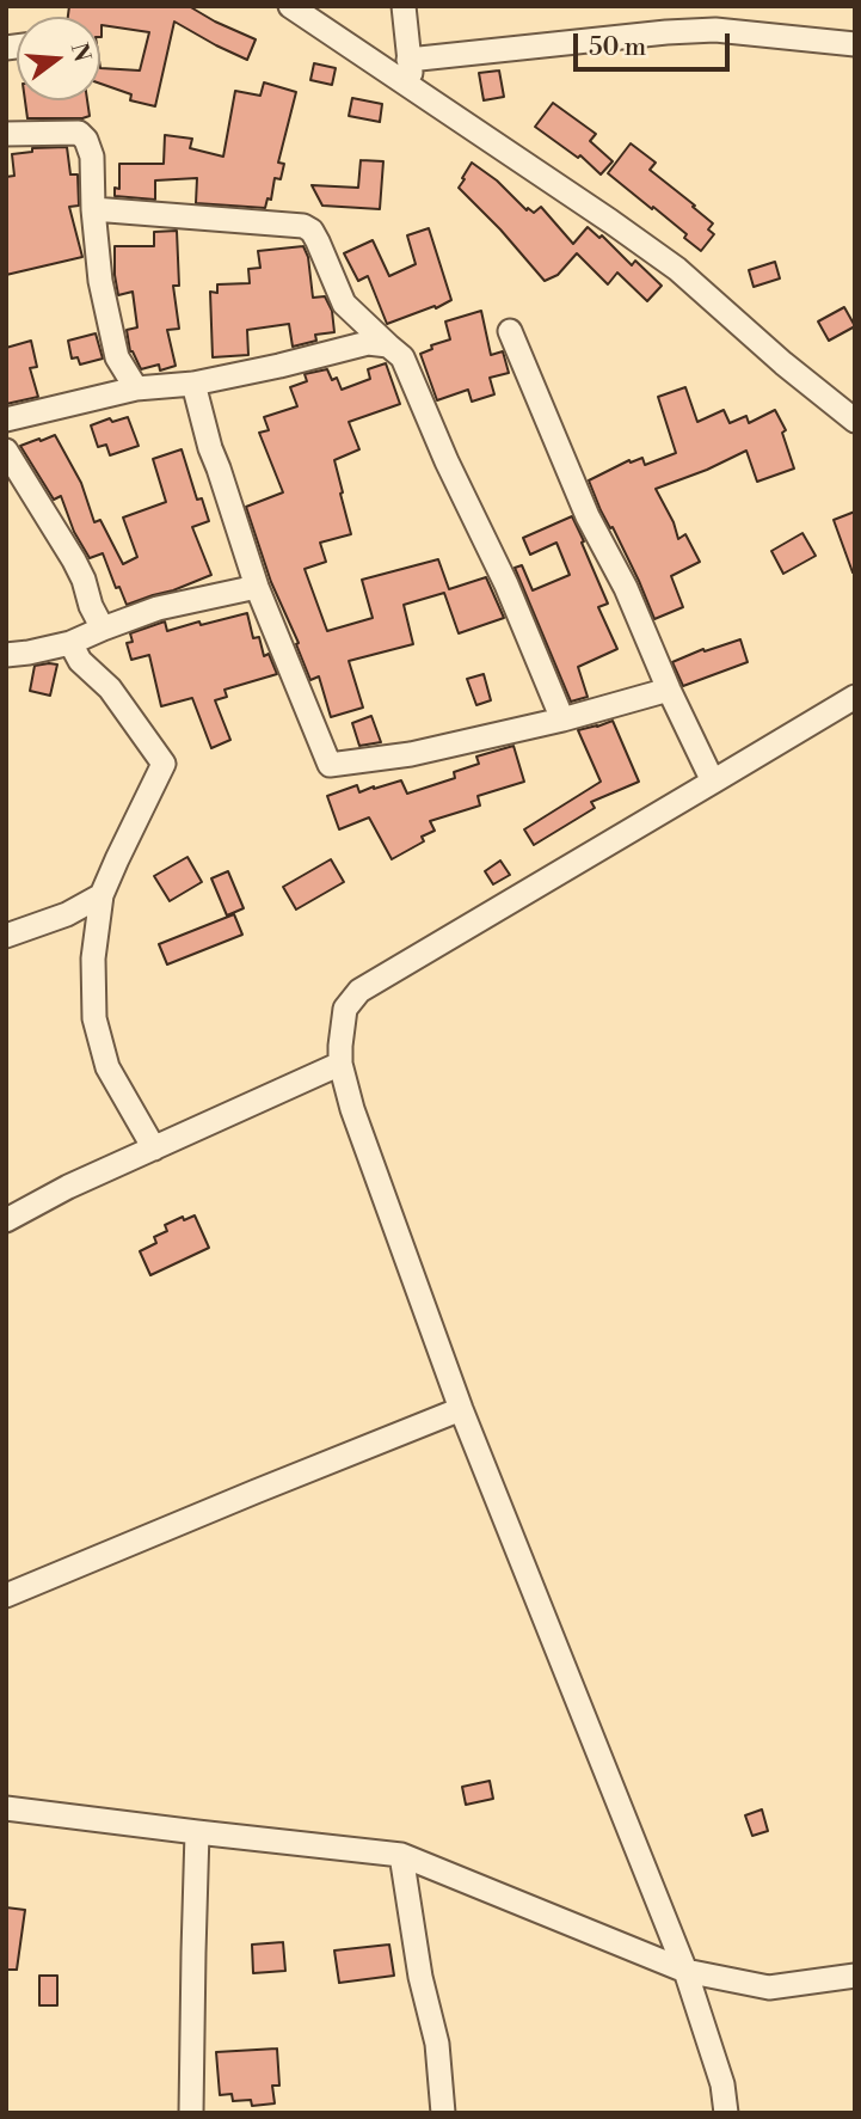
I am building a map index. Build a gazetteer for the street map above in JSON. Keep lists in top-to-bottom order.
{
  "scale_bar": "50 m",
  "north": "right"
}
